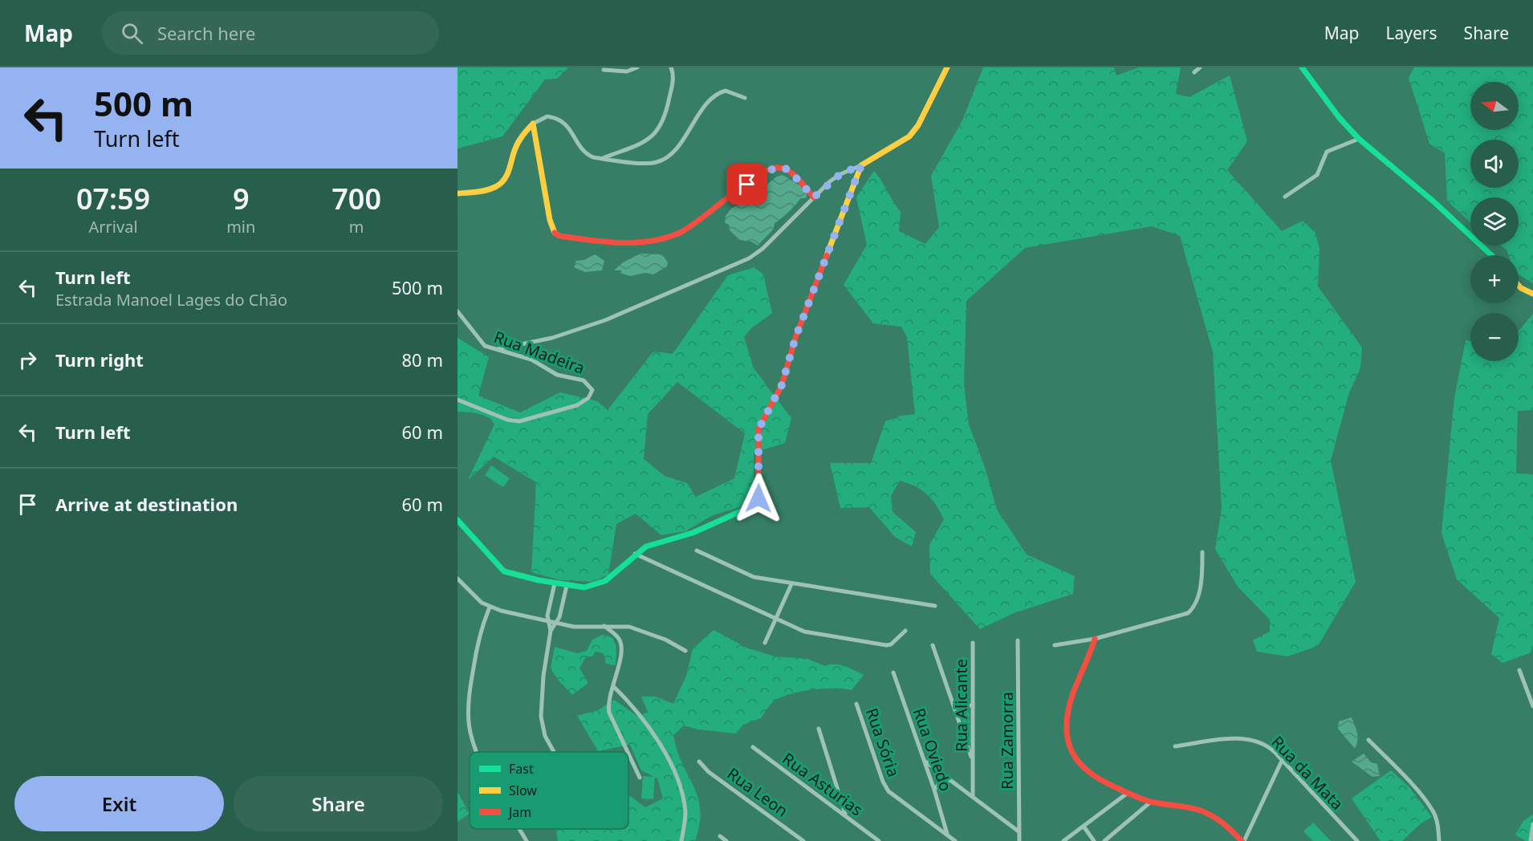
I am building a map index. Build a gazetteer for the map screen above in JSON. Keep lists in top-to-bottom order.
{
  "streets": {
    "street": [
      "Rua Madeira",
      "Rua Alicante",
      "Rua Zamorra",
      "Rua Sória",
      "Rua Oviedo",
      "Rua da Mata",
      "Rua Asturias",
      "Rua Leon"
    ]
  },
  "crossings": [
    ["Rua Sória", "Rua Oviedo"]
  ],
  "legend": ["Fast", "Slow", "Jam"],
  "north": "left",
  "page": {
    "header": "Map",
    "search": "Search here",
    "nav": ["Map", "Layers", "Share"],
    "turn": ["500 m", "Turn left"],
    "map_buttons": ["+", "−"],
    "eta": [
      "07:59",
      "Arrival",
      "9",
      "min",
      "700",
      "m"
    ],
    "list": [
      {
        "name": "Turn left",
        "note": "Estrada Manoel Lages do Chão",
        "value": "500 m"
      },
      {
        "name": "Turn right",
        "value": "80 m"
      },
      {
        "name": "Turn left",
        "value": "60 m"
      },
      {
        "name": "Arrive at destination",
        "value": "60 m"
      }
    ],
    "buttons": ["Exit", "Share"]
  }
}
